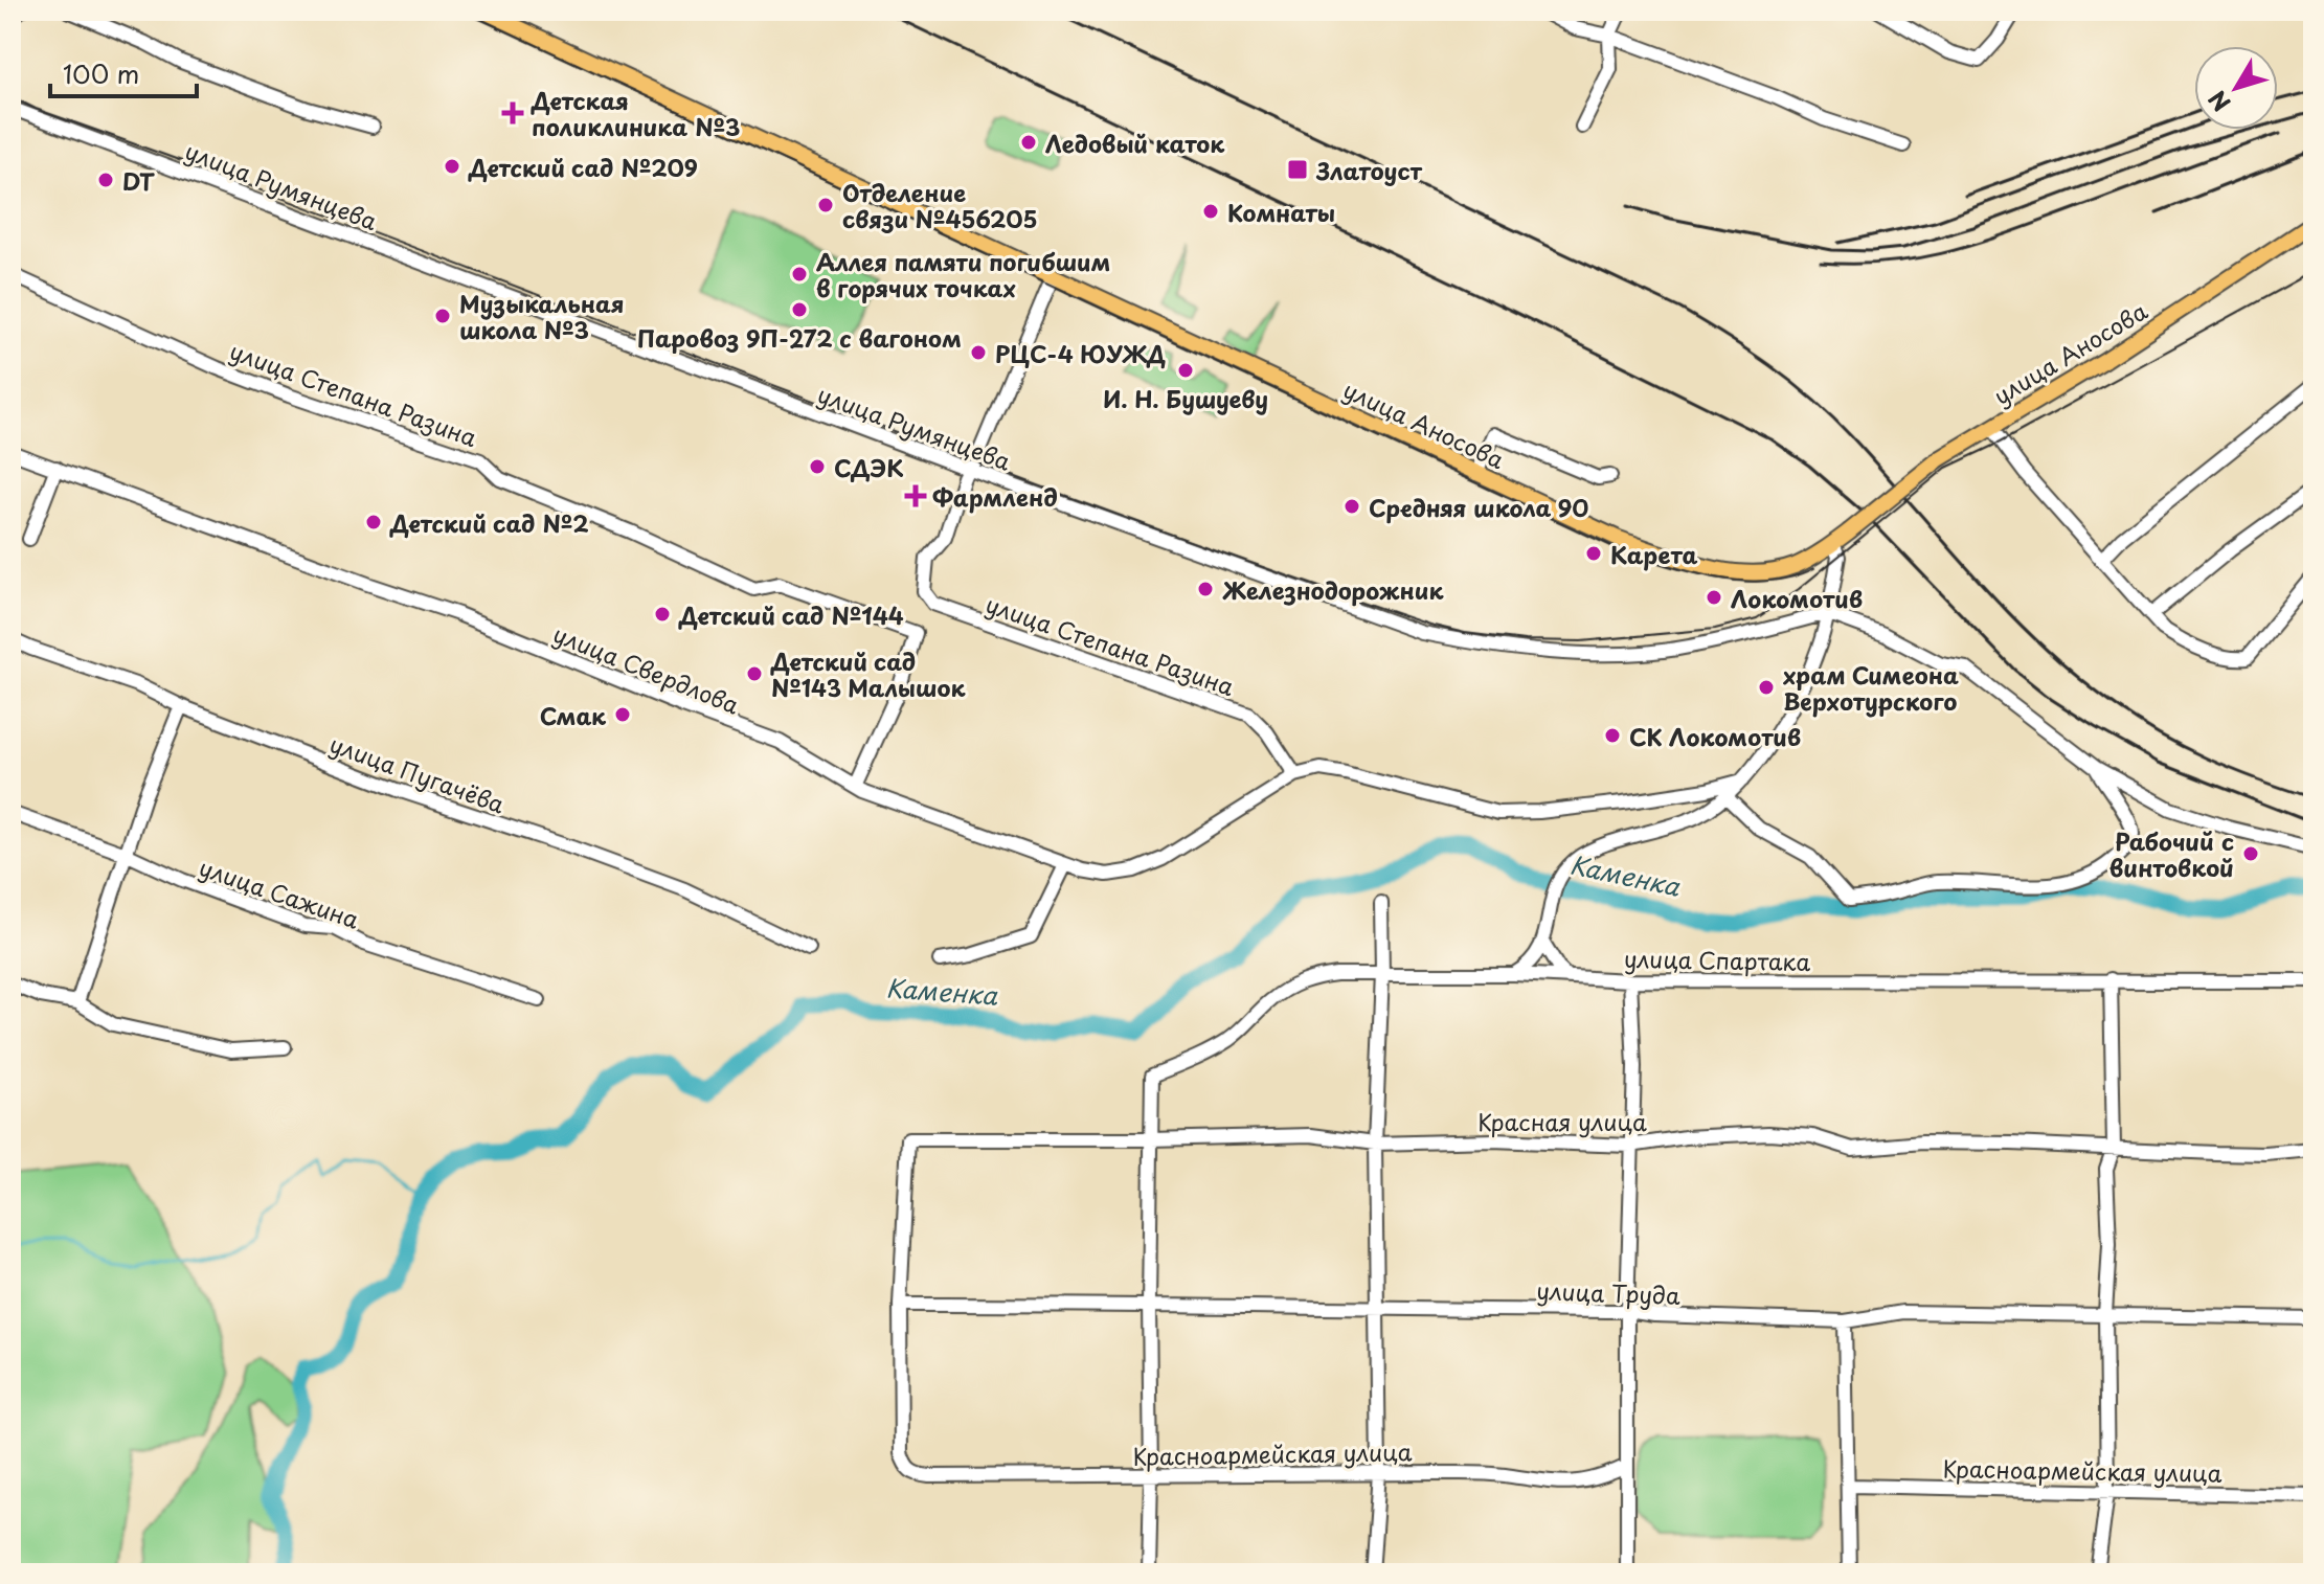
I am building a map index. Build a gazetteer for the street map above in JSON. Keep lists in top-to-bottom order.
{
  "streets": {
    "main road": ["улица Аносова"],
    "street": [
      "улица Румянцева",
      "улица Степана Разина",
      "улица Свердлова",
      "улица Пугачёва",
      "улица Сажина",
      "улица Спартака",
      "Красная улица",
      "улица Труда",
      "Красноармейская улица"
    ]
  },
  "crossings": [
    ["улица Румянцева", "улица Степана Разина"],
    ["улица Степана Разина", "улица Свердлова"],
    ["улица Спартака", "Красная улица"],
    ["Красная улица", "улица Труда"],
    ["Красная улица", "Красноармейская улица"],
    ["улица Труда", "Красноармейская улица"]
  ],
  "water": ["Каменка"],
  "places": {
    "health": ["Детская поликлиника №3", "Фармленд"],
    "other": [
      "Ледовый каток",
      "Детский сад №209",
      "DT",
      "Отделение связи №456205",
      "Комнаты",
      "Аллея памяти погибшим в горячих точках",
      "Паровоз 9П-272 с вагоном",
      "Музыкальная школа №3",
      "РЦС-4 ЮУЖД",
      "И. Н. Бушуеву",
      "СДЭК",
      "Средняя школа 90",
      "Детский сад №2",
      "Карета",
      "Железнодорожник",
      "Локомотив",
      "Детский сад №144",
      "Детский сад №143 Малышок",
      "храм Симеона Верхотурского",
      "Смак",
      "СК Локомотив",
      "Рабочий с винтовкой"
    ],
    "transit": ["Златоуст"]
  },
  "scale_bar": "100 m",
  "north": "bottom left"
}
